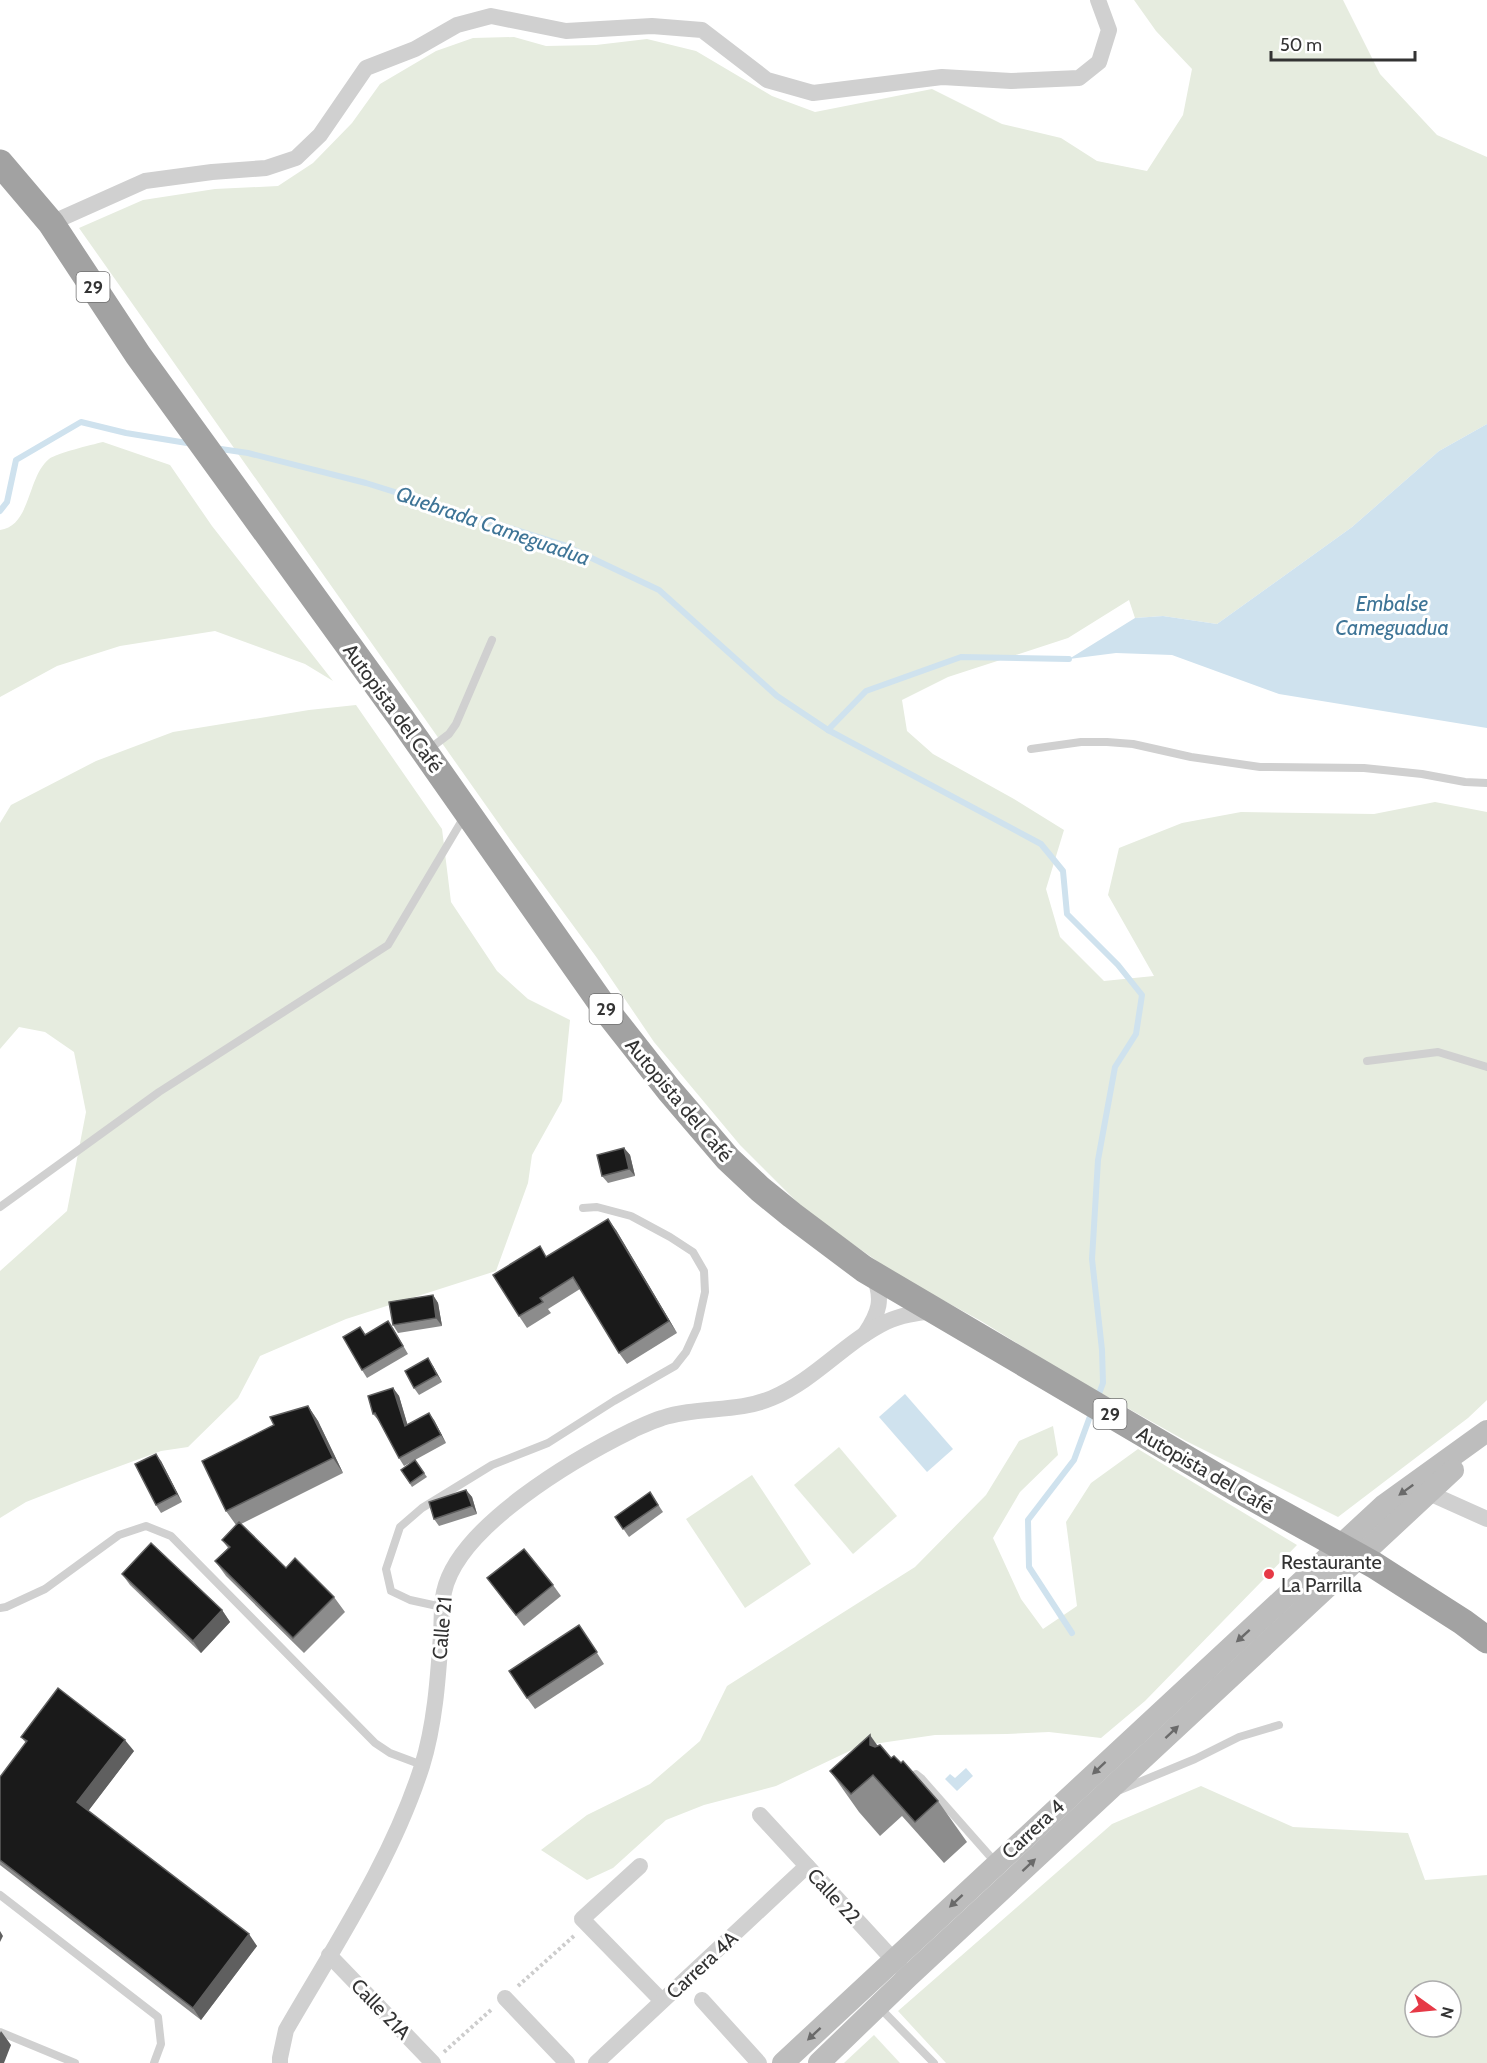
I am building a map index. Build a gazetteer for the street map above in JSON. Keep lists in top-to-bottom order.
{
  "streets": {
    "highway": ["29", "Autopista del Café"],
    "main road": ["Carrera 4"],
    "street": [
      "Calle 21",
      "Calle 22",
      "Carrera 4A",
      "Calle 21A"
    ]
  },
  "crossings": [
    ["Autopista del Café", "Calle 21"],
    ["Calle 21", "Calle 21A"],
    ["Carrera 4", "Calle 22"],
    ["Calle 22", "Carrera 4A"]
  ],
  "water": ["Quebrada Cameguadua", "Embalse Cameguadua"],
  "places": ["Restaurante La Parrilla"],
  "scale_bar": "50 m",
  "north": "right"
}
